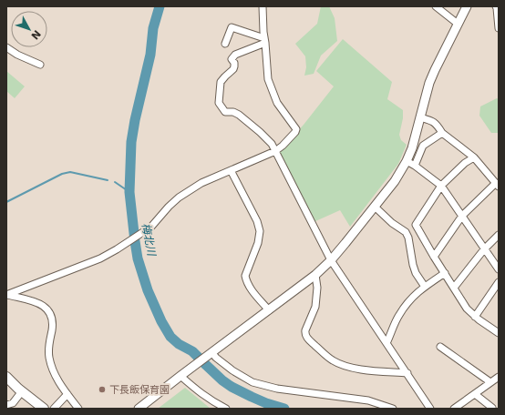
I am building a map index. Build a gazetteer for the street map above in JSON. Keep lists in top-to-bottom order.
{
  "water": ["梅北川"],
  "places": ["下長飯保育園"],
  "north": "bottom right"
}
